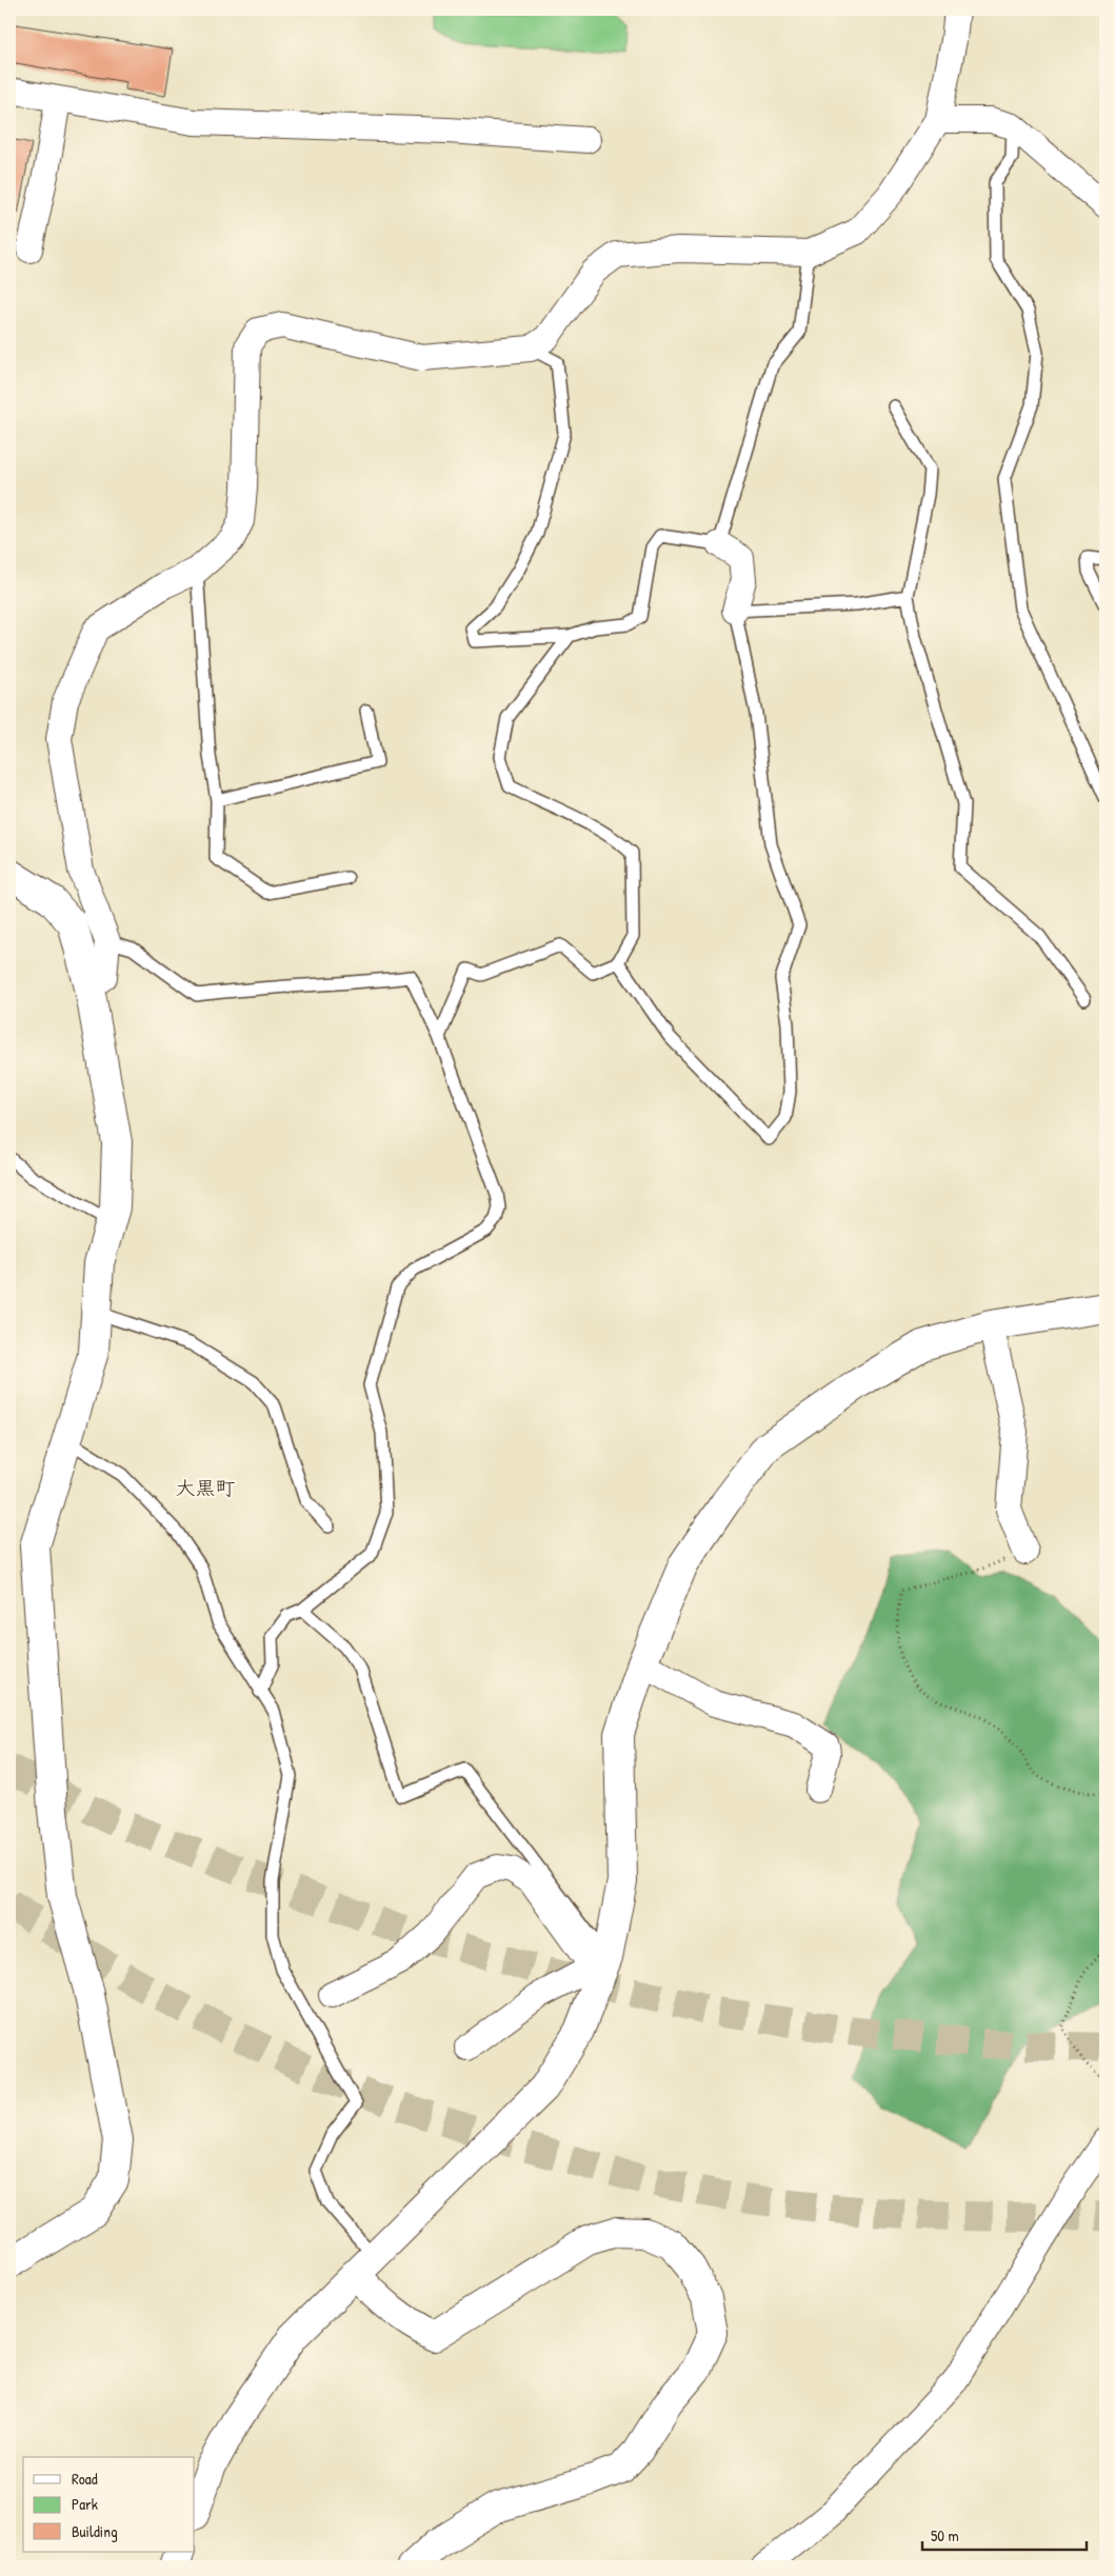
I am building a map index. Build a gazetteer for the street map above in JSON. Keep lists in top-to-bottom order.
{
  "districts": ["大黒町"],
  "legend": ["Road", "Park", "Building"],
  "scale_bar": "50 m"
}
